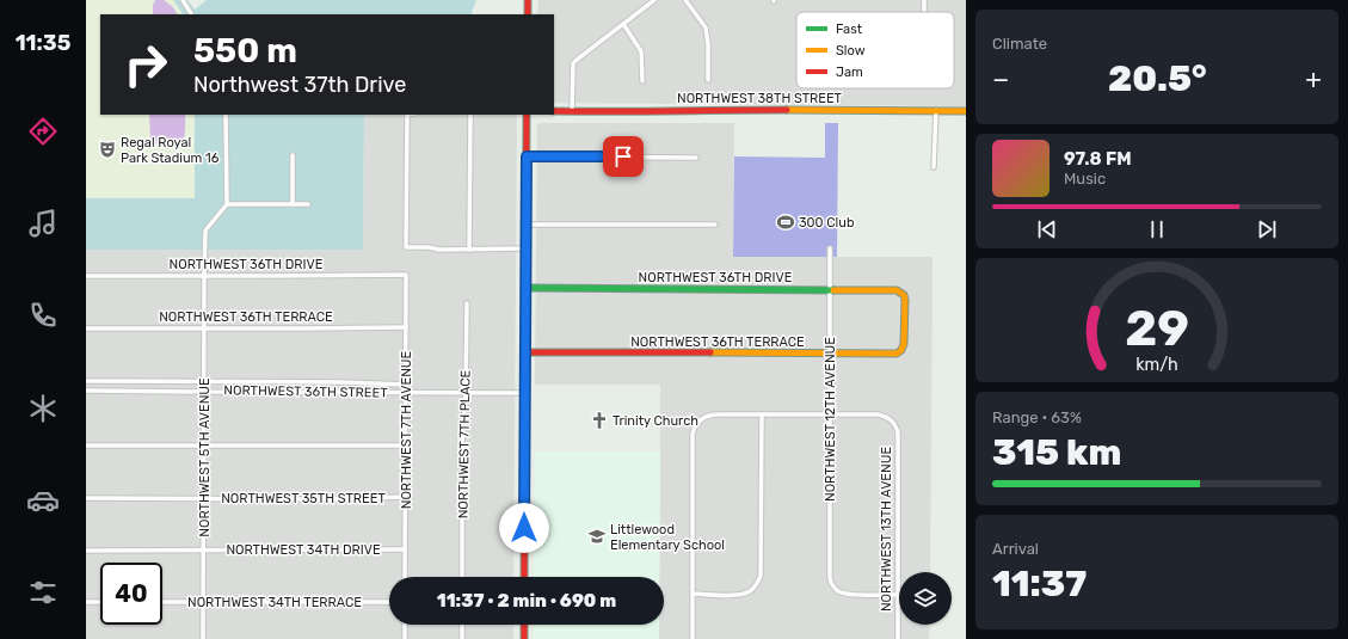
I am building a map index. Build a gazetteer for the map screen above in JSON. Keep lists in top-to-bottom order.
{
  "streets": {
    "street": [
      "NORTHWEST 38TH STREET",
      "NORTHWEST 36TH DRIVE",
      "NORTHWEST 36TH TERRACE",
      "NORTHWEST 36TH STREET",
      "NORTHWEST 12TH AVENUE",
      "NORTHWEST 7TH AVENUE",
      "NORTHWEST 7TH PLACE",
      "NORTHWEST 5TH AVENUE",
      "NORTHWEST 35TH STREET",
      "NORTHWEST 13TH AVENUE",
      "NORTHWEST 34TH DRIVE",
      "NORTHWEST 34TH TERRACE"
    ]
  },
  "crossings": [
    ["NORTHWEST 36TH DRIVE", "NORTHWEST 36TH TERRACE"],
    ["NORTHWEST 36TH DRIVE", "NORTHWEST 12TH AVENUE"],
    ["NORTHWEST 36TH DRIVE", "NORTHWEST 7TH AVENUE"],
    ["NORTHWEST 36TH DRIVE", "NORTHWEST 5TH AVENUE"],
    ["NORTHWEST 36TH TERRACE", "NORTHWEST 12TH AVENUE"],
    ["NORTHWEST 36TH TERRACE", "NORTHWEST 7TH AVENUE"],
    ["NORTHWEST 36TH TERRACE", "NORTHWEST 5TH AVENUE"],
    ["NORTHWEST 36TH STREET", "NORTHWEST 7TH AVENUE"],
    ["NORTHWEST 36TH STREET", "NORTHWEST 7TH PLACE"],
    ["NORTHWEST 36TH STREET", "NORTHWEST 5TH AVENUE"],
    ["NORTHWEST 12TH AVENUE", "NORTHWEST 13TH AVENUE"],
    ["NORTHWEST 7TH AVENUE", "NORTHWEST 35TH STREET"],
    ["NORTHWEST 7TH AVENUE", "NORTHWEST 34TH DRIVE"],
    ["NORTHWEST 5TH AVENUE", "NORTHWEST 35TH STREET"],
    ["NORTHWEST 5TH AVENUE", "NORTHWEST 34TH DRIVE"],
    ["NORTHWEST 5TH AVENUE", "NORTHWEST 34TH TERRACE"]
  ],
  "places": {
    "theatre": ["Regal Royal Park Stadium 16"],
    "sports": ["300 Club"],
    "church": ["Trinity Church"],
    "school or university": ["Littlewood Elementary School"]
  },
  "legend": ["Fast", "Slow", "Jam"],
  "page": {
    "tabs": "11:35",
    "tile": [
      "Climate",
      ["Range · 63%", "315 km"],
      ["Arrival", "11:37"]
    ],
    "turn": ["550 m", "Northwest 37th Drive"],
    "heat": ["−", "20.5°", "+"],
    "song": ["97.8 FM", "Music"],
    "limit": "40",
    "trip": "11:37 · 2 min · 690 m",
    "gauge": ["29", "km/h"]
  }
}
